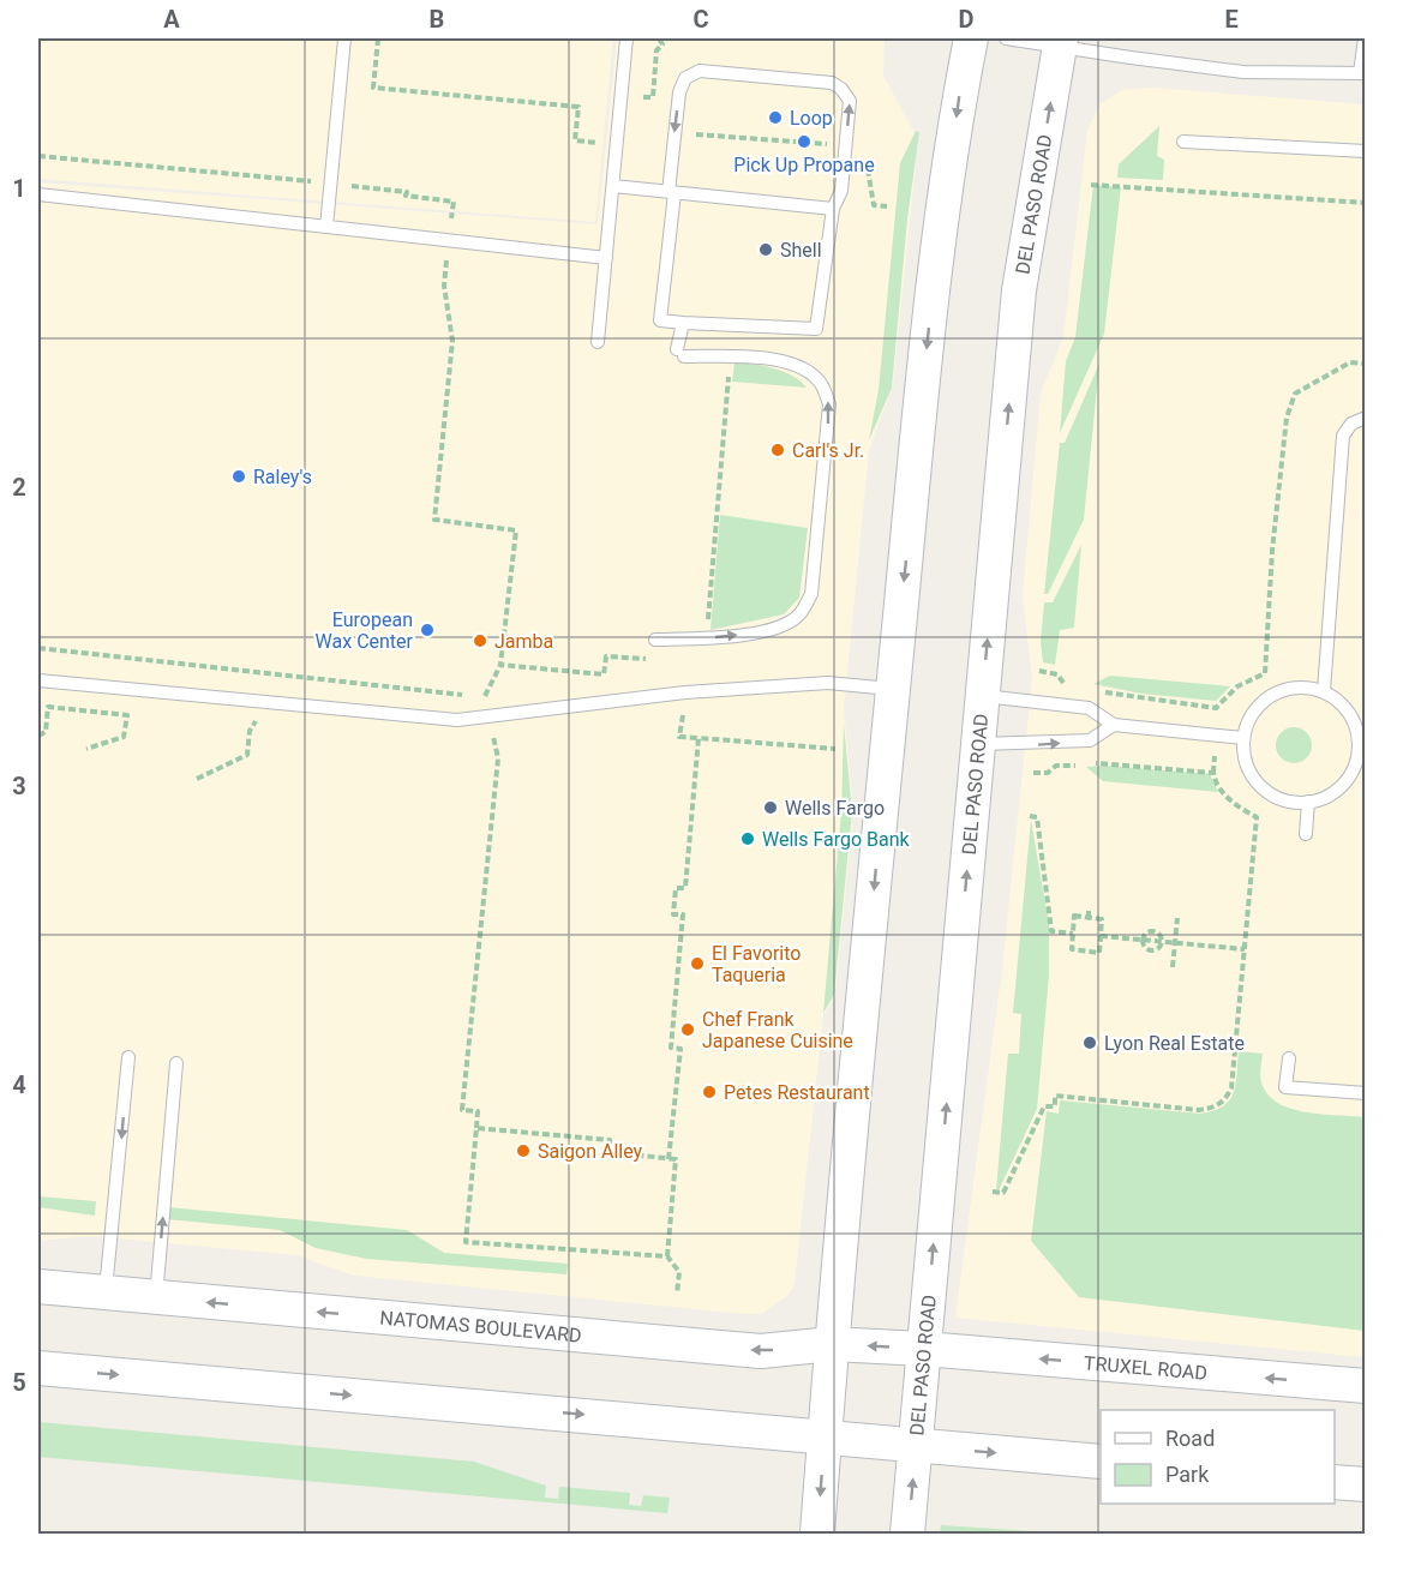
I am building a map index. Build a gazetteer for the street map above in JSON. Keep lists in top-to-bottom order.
{
  "streets": {
    "main road": ["DEL PASO ROAD", "NATOMAS BOULEVARD", "TRUXEL ROAD"]
  },
  "crossings": [
    ["DEL PASO ROAD", "NATOMAS BOULEVARD"],
    ["DEL PASO ROAD", "TRUXEL ROAD"],
    ["NATOMAS BOULEVARD", "TRUXEL ROAD"]
  ],
  "places": [
    "Loop",
    "Pick Up Propane",
    "Shell",
    "Carl's Jr.",
    "Raley's",
    "European Wax Center",
    "Jamba",
    "Wells Fargo",
    "Wells Fargo Bank",
    "El Favorito Taqueria",
    "Chef Frank Japanese Cuisine",
    "Lyon Real Estate",
    "Petes Restaurant",
    "Saigon Alley"
  ],
  "legend": ["Road", "Park"],
  "grid": {
    "columns": [
      "A",
      "B",
      "C",
      "D",
      "E"
    ],
    "rows": [
      "1",
      "2",
      "3",
      "4",
      "5"
    ]
  }
}
